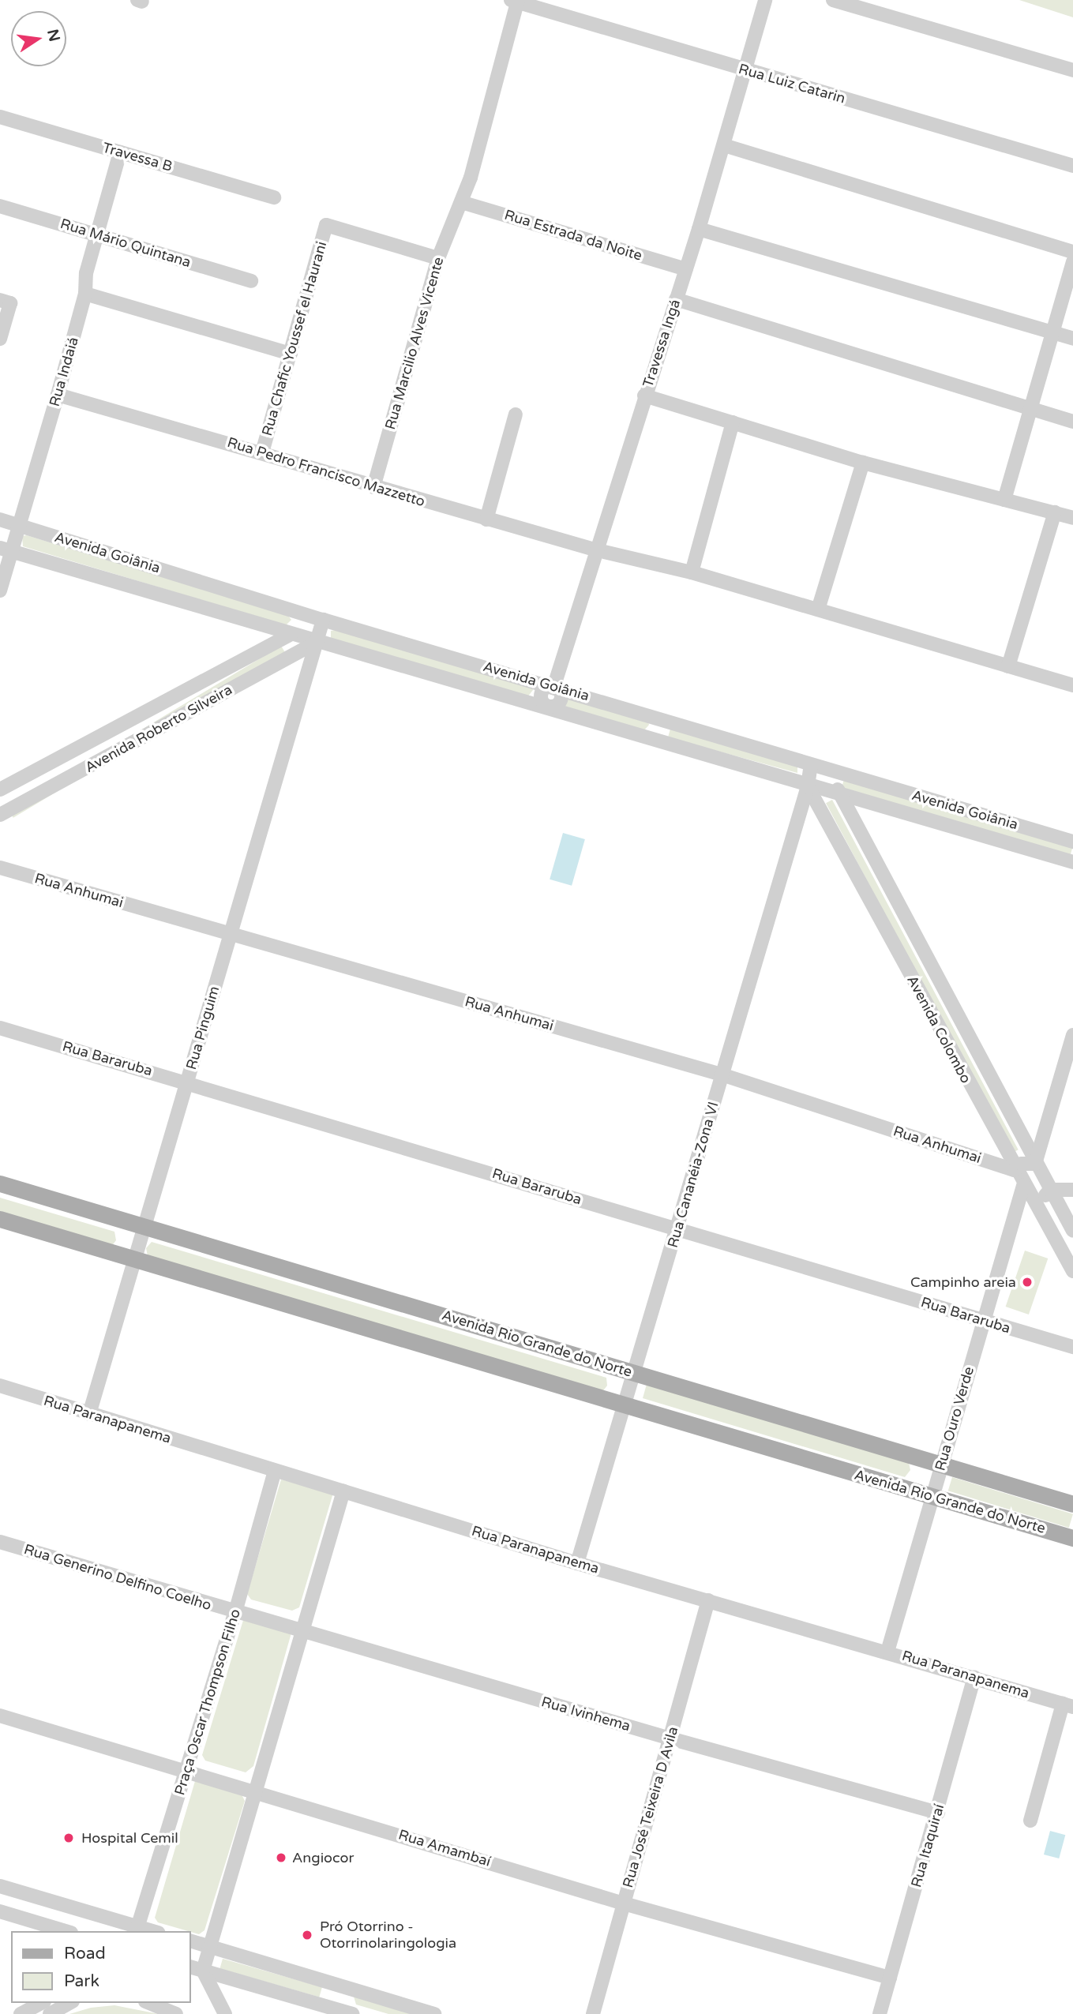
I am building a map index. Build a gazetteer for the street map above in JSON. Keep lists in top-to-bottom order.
{
  "streets": {
    "main road": ["Avenida Rio Grande do Norte"],
    "street": [
      "Rua Luiz Catarin",
      "Travessa B",
      "Rua Estrada da Noite",
      "Rua Mário Quintana",
      "Rua Chafic Youssef el Haurani",
      "Rua Marcilio Alves Vicente",
      "Travessa Ingá",
      "Rua Indaiá",
      "Rua Pedro Francisco Mazzetto",
      "Avenida Goiânia",
      "Avenida Roberto Silveira",
      "Rua Anhumai",
      "Rua Pinguim",
      "Avenida Colombo",
      "Rua Bararuba",
      "Rua Cananéia-Zona VI",
      "Rua Ouro Verde",
      "Rua Paranapanema",
      "Rua Generino Delfino Coelho",
      "Praça Oscar Thompson Filho",
      "Rua Ivinhema",
      "Rua José Teixeira D Avila",
      "Rua Itaquiraí",
      "Rua Amambaí"
    ]
  },
  "crossings": [
    ["Rua Luiz Catarin", "Rua Marcilio Alves Vicente"],
    ["Rua Luiz Catarin", "Travessa Ingá"],
    ["Travessa B", "Rua Indaiá"],
    ["Rua Estrada da Noite", "Rua Marcilio Alves Vicente"],
    ["Rua Estrada da Noite", "Travessa Ingá"],
    ["Rua Mário Quintana", "Rua Indaiá"],
    ["Rua Chafic Youssef el Haurani", "Rua Marcilio Alves Vicente"],
    ["Rua Chafic Youssef el Haurani", "Rua Pedro Francisco Mazzetto"],
    ["Rua Marcilio Alves Vicente", "Rua Pedro Francisco Mazzetto"],
    ["Travessa Ingá", "Rua Pedro Francisco Mazzetto"],
    ["Travessa Ingá", "Avenida Goiânia"],
    ["Rua Indaiá", "Rua Pedro Francisco Mazzetto"],
    ["Rua Indaiá", "Avenida Goiânia"],
    ["Avenida Goiânia", "Avenida Roberto Silveira"],
    ["Avenida Goiânia", "Rua Pinguim"],
    ["Avenida Goiânia", "Avenida Colombo"],
    ["Avenida Goiânia", "Rua Cananéia-Zona VI"],
    ["Avenida Roberto Silveira", "Rua Pinguim"],
    ["Rua Anhumai", "Rua Pinguim"],
    ["Rua Anhumai", "Avenida Colombo"],
    ["Rua Anhumai", "Rua Cananéia-Zona VI"],
    ["Rua Pinguim", "Rua Bararuba"],
    ["Rua Pinguim", "Avenida Rio Grande do Norte"],
    ["Rua Pinguim", "Rua Paranapanema"],
    ["Avenida Colombo", "Rua Cananéia-Zona VI"],
    ["Avenida Colombo", "Rua Ouro Verde"],
    ["Rua Bararuba", "Rua Cananéia-Zona VI"],
    ["Rua Bararuba", "Rua Ouro Verde"],
    ["Rua Cananéia-Zona VI", "Avenida Rio Grande do Norte"],
    ["Rua Cananéia-Zona VI", "Rua Paranapanema"],
    ["Avenida Rio Grande do Norte", "Rua Ouro Verde"],
    ["Rua Ouro Verde", "Rua Paranapanema"],
    ["Rua Paranapanema", "Praça Oscar Thompson Filho"],
    ["Rua Paranapanema", "Rua José Teixeira D Avila"],
    ["Rua Paranapanema", "Rua Itaquiraí"],
    ["Rua Generino Delfino Coelho", "Praça Oscar Thompson Filho"],
    ["Rua Generino Delfino Coelho", "Rua Ivinhema"],
    ["Praça Oscar Thompson Filho", "Rua Ivinhema"],
    ["Praça Oscar Thompson Filho", "Rua Amambaí"],
    ["Rua Ivinhema", "Rua José Teixeira D Avila"],
    ["Rua Ivinhema", "Rua Itaquiraí"],
    ["Rua José Teixeira D Avila", "Rua Amambaí"],
    ["Rua Itaquiraí", "Rua Amambaí"]
  ],
  "places": [
    "Campinho areia",
    "Hospital Cemil",
    "Angiocor",
    "Pró Otorrino - Otorrinolaringologia"
  ],
  "legend": ["Road", "Park"],
  "north": "right"
}
